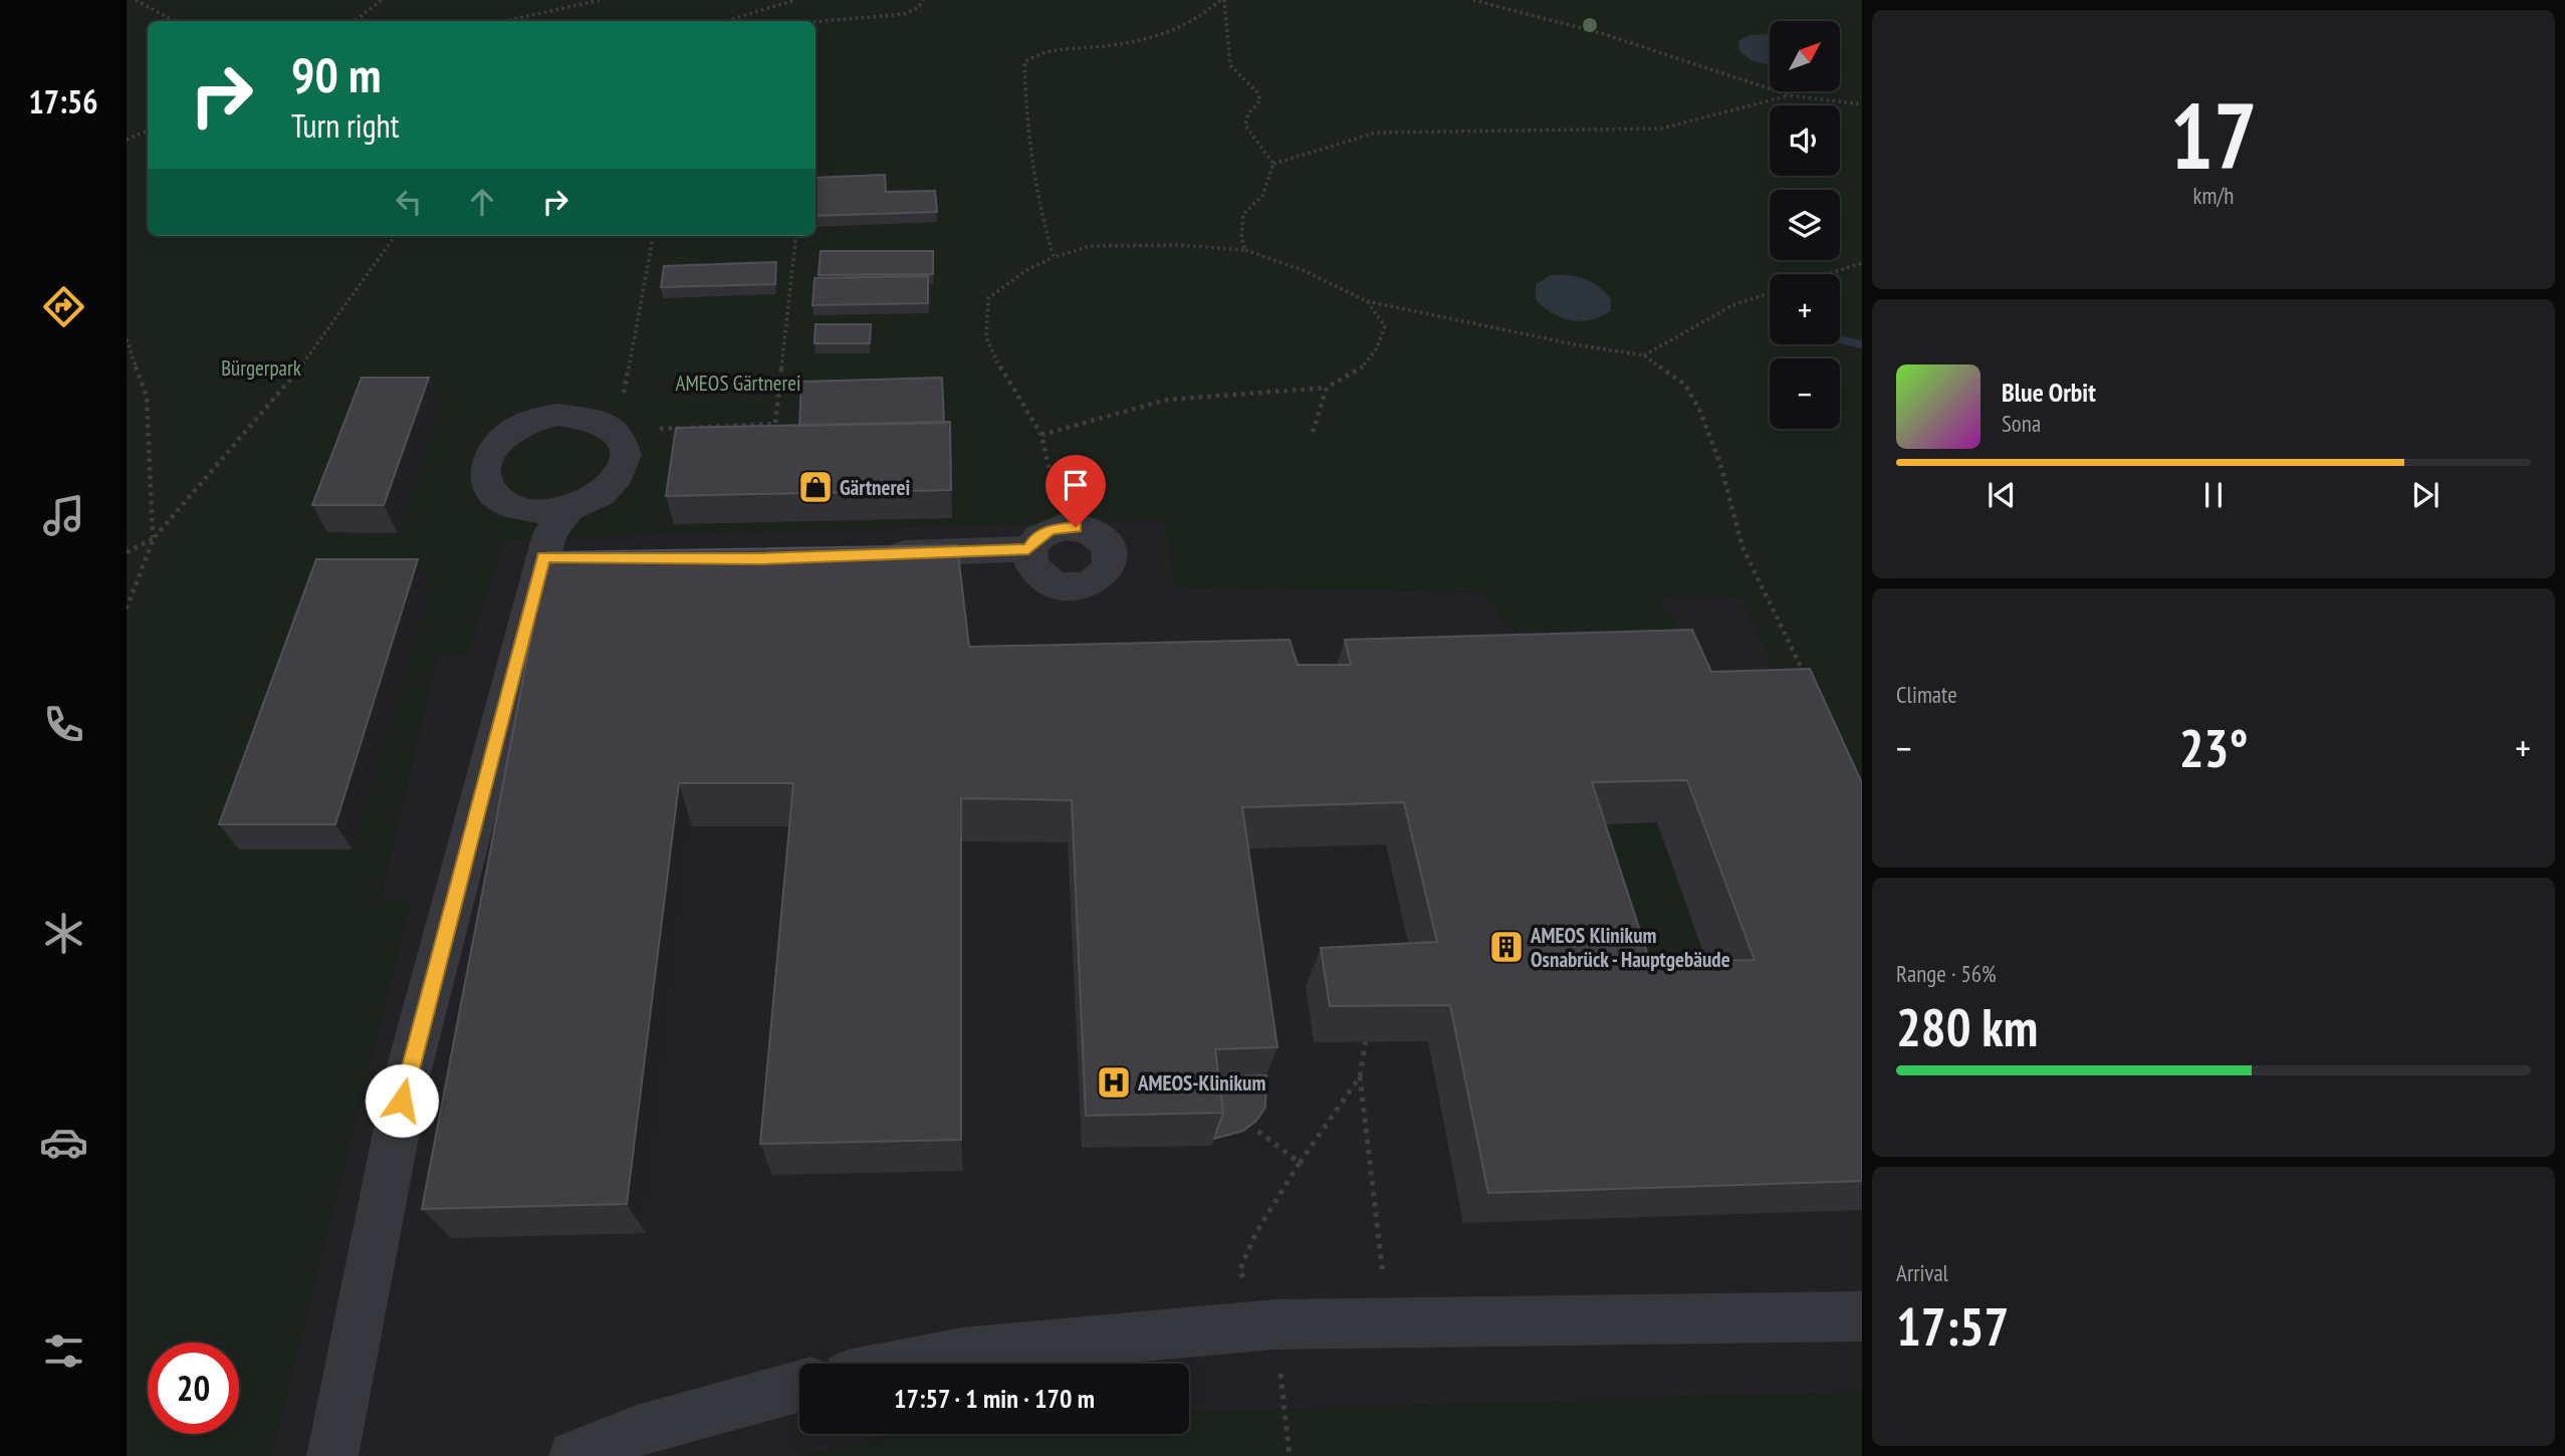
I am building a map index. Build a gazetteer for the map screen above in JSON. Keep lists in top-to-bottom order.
{
  "parks": ["Bürgerpark", "AMEOS Gärtnerei"],
  "places": {
    "shop": ["Gärtnerei"],
    "building": ["AMEOS Klinikum Osnabrück - Hauptgebäude"],
    "hospital": ["AMEOS-Klinikum"]
  },
  "north": "top right",
  "page": {
    "tabs": "17:56",
    "tile": [
      ["17", "km/h"],
      "Climate",
      ["Range · 56%", "280 km"],
      ["Arrival", "17:57"]
    ],
    "map_buttons": ["+", "−"],
    "turn": ["90 m", "Turn right"],
    "song": ["Blue Orbit", "Sona"],
    "heat": ["−", "23°", "+"],
    "limit": "20",
    "trip": "17:57 · 1 min · 170 m"
  }
}
